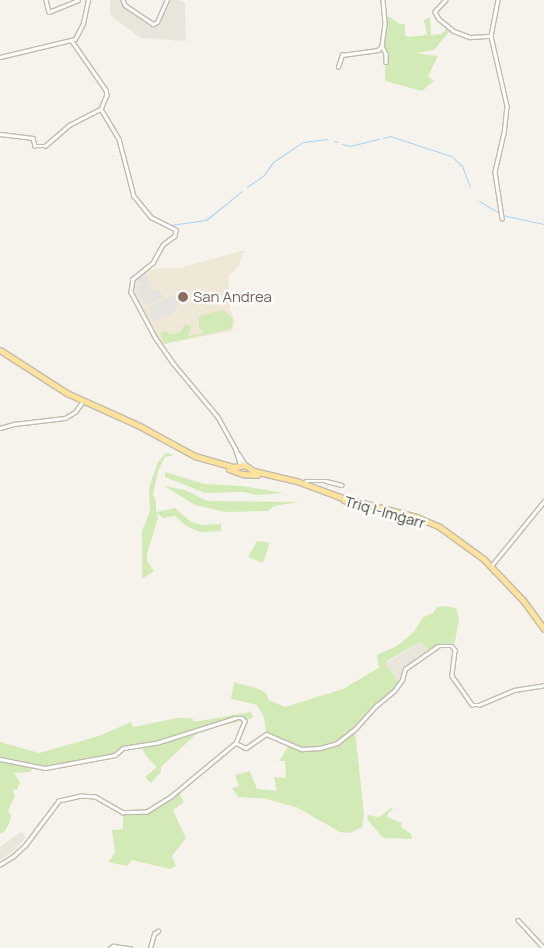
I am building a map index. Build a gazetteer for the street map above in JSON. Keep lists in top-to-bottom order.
{
  "streets": {
    "main road": ["Triq l-Imġarr"]
  },
  "places": ["San Andrea"]
}
